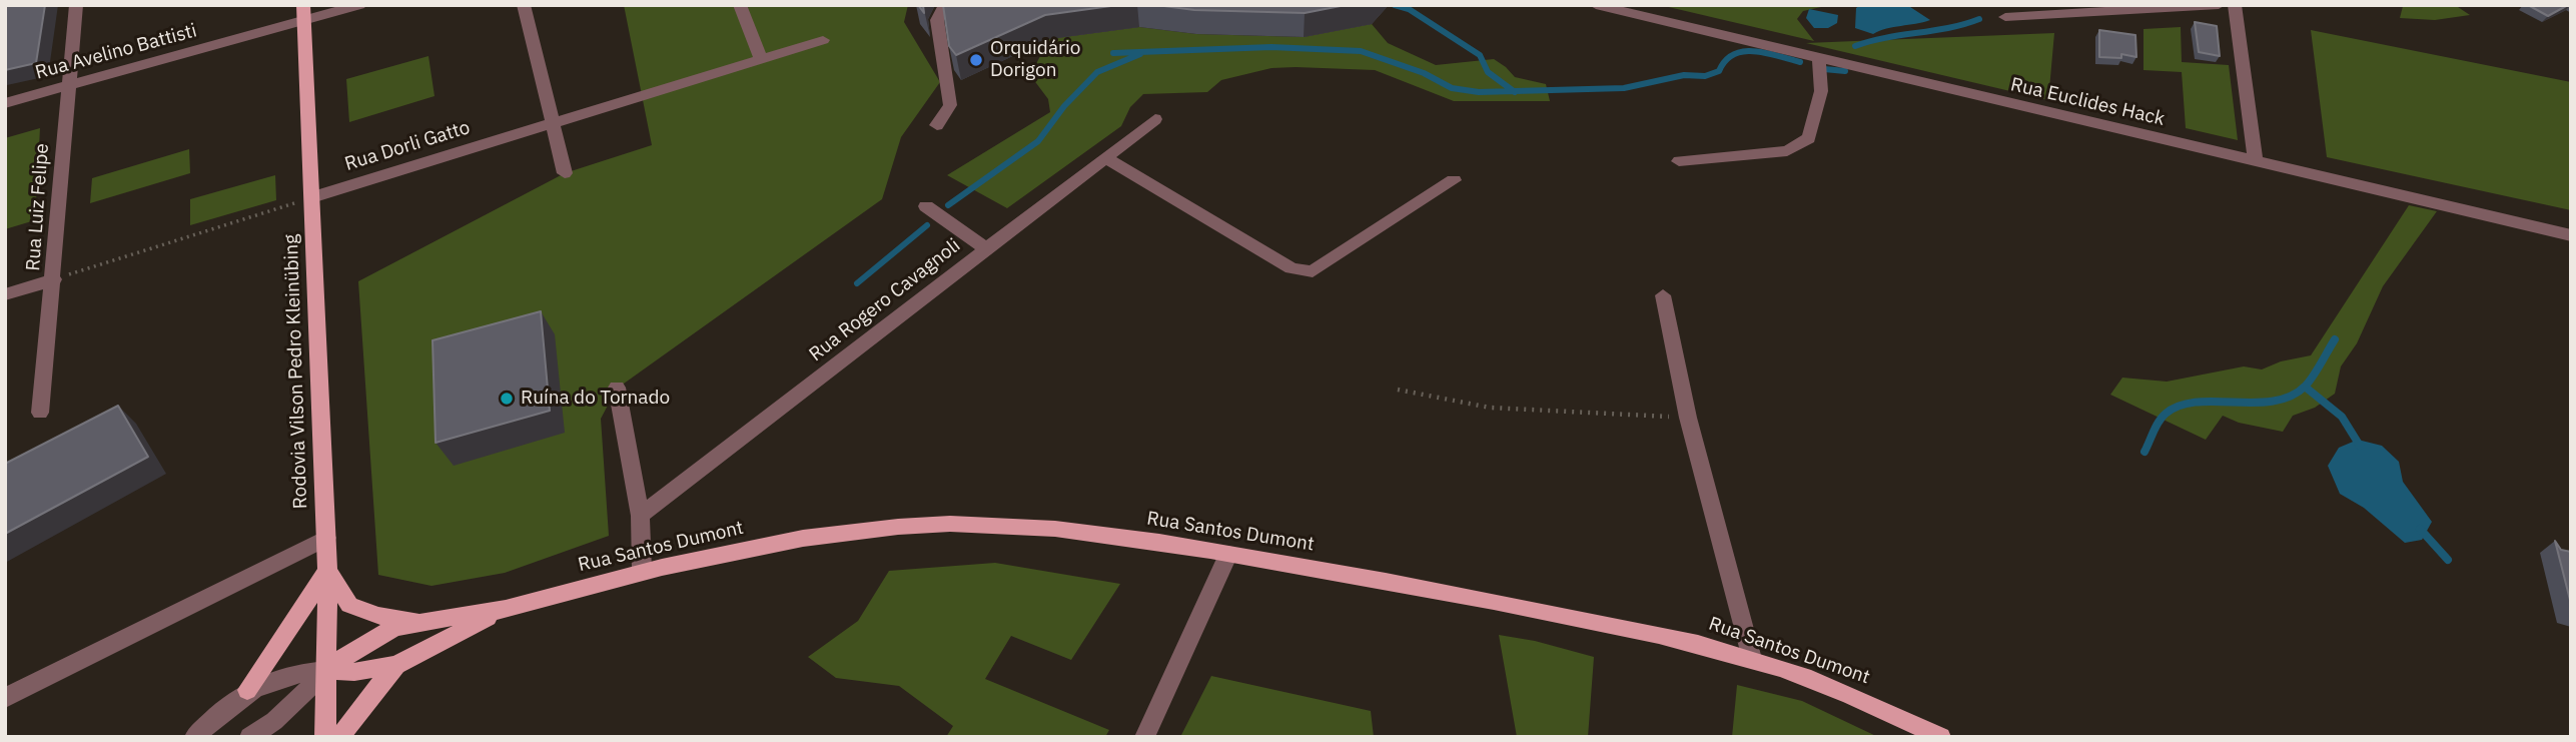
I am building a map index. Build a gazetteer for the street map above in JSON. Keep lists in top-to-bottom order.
{
  "streets": {
    "main road": ["Rodovia Vilson Pedro Kleinübing", "Rua Santos Dumont"],
    "street": [
      "Rua Avelino Battisti",
      "Rua Euclides Hack",
      "Rua Dorli Gatto",
      "Rua Luiz Felipe",
      "Rua Rogero Cavagnoli"
    ]
  },
  "crossings": [
    ["Rua Avelino Battisti", "Rua Luiz Felipe"],
    ["Rua Avelino Battisti", "Rodovia Vilson Pedro Kleinübing"],
    ["Rua Dorli Gatto", "Rodovia Vilson Pedro Kleinübing"],
    ["Rodovia Vilson Pedro Kleinübing", "Rua Santos Dumont"]
  ],
  "places": ["Orquidário Dorigon", "Ruína do Tornado"]
}
